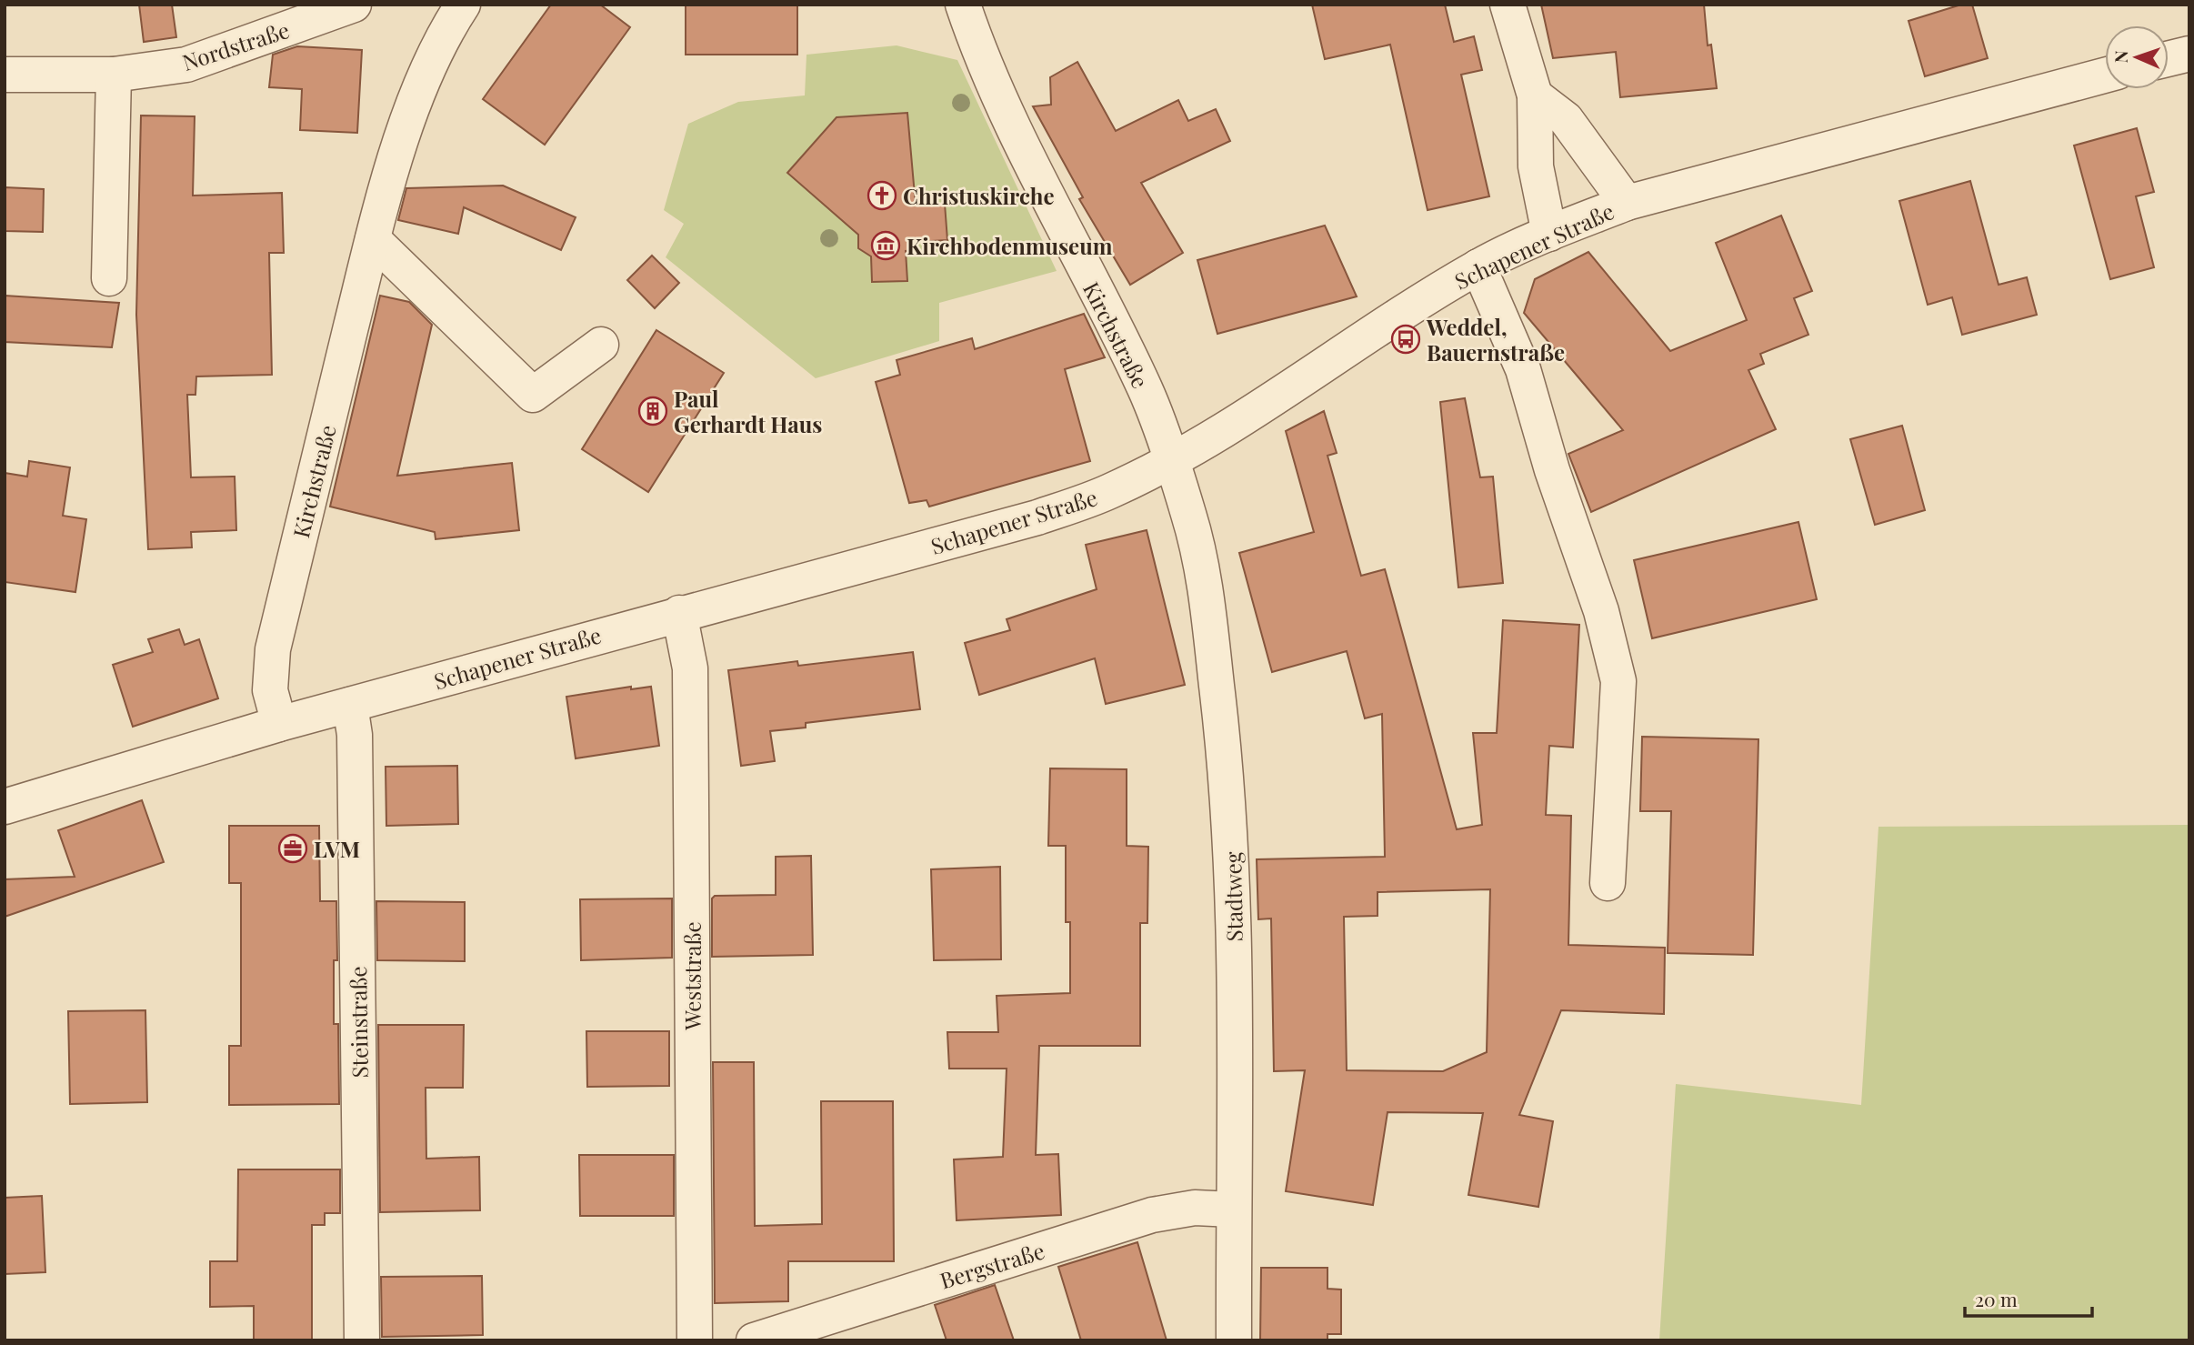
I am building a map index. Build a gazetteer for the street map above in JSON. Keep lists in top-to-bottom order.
{
  "streets": {
    "street": [
      "Nordstraße",
      "Schapener Straße",
      "Kirchstraße",
      "Stadtweg",
      "Weststraße",
      "Steinstraße",
      "Bergstraße"
    ]
  },
  "crossings": [
    ["Schapener Straße", "Kirchstraße"],
    ["Schapener Straße", "Stadtweg"],
    ["Schapener Straße", "Weststraße"],
    ["Schapener Straße", "Steinstraße"],
    ["Kirchstraße", "Stadtweg"],
    ["Stadtweg", "Bergstraße"]
  ],
  "places": {
    "church": ["Christuskirche"],
    "museum": ["Kirchbodenmuseum"],
    "bus stop": ["Weddel, Bauernstraße"],
    "building": ["Paul Gerhardt Haus"],
    "office": ["LVM"]
  },
  "scale_bar": "20 m",
  "north": "left"
}
